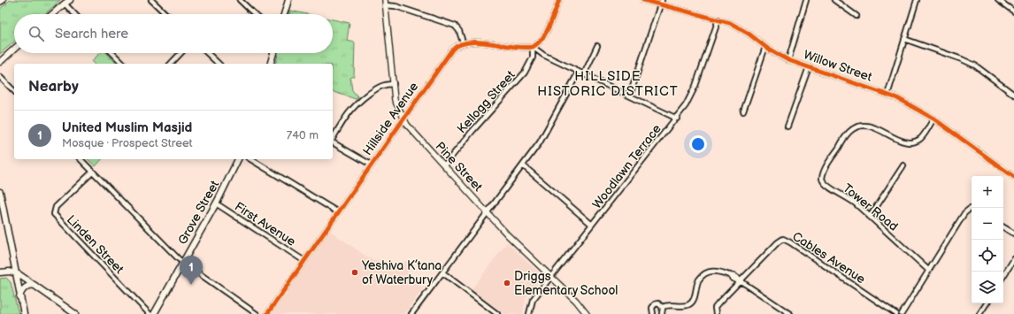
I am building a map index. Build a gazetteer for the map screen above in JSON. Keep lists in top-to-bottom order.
{
  "streets": {
    "main road": ["Grove Street"],
    "street": [
      "Willow Street",
      "Kellogg Street",
      "Hillside Avenue",
      "Pine Street",
      "Woodlawn Terrace",
      "Tower Road",
      "First Avenue",
      "Linden Street",
      "Cables Avenue"
    ]
  },
  "crossings": [
    ["Willow Street", "Woodlawn Terrace"],
    ["Willow Street", "Tower Road"],
    ["Kellogg Street", "Pine Street"],
    ["Hillside Avenue", "Pine Street"],
    ["Hillside Avenue", "First Avenue"],
    ["Pine Street", "Woodlawn Terrace"],
    ["Grove Street", "First Avenue"]
  ],
  "districts": ["HILLSIDE HISTORIC DISTRICT"],
  "places": ["Yeshiva K’tana of Waterbury", "Driggs Elementary School"],
  "page": {
    "search": "Search here",
    "heading": "Nearby",
    "list": [
      {
        "mark": "1",
        "name": "United Muslim Masjid",
        "note": "Mosque · Prospect Street",
        "value": "740 m"
      }
    ],
    "map_buttons": ["+", "−"],
    "pins": "1"
  }
}
